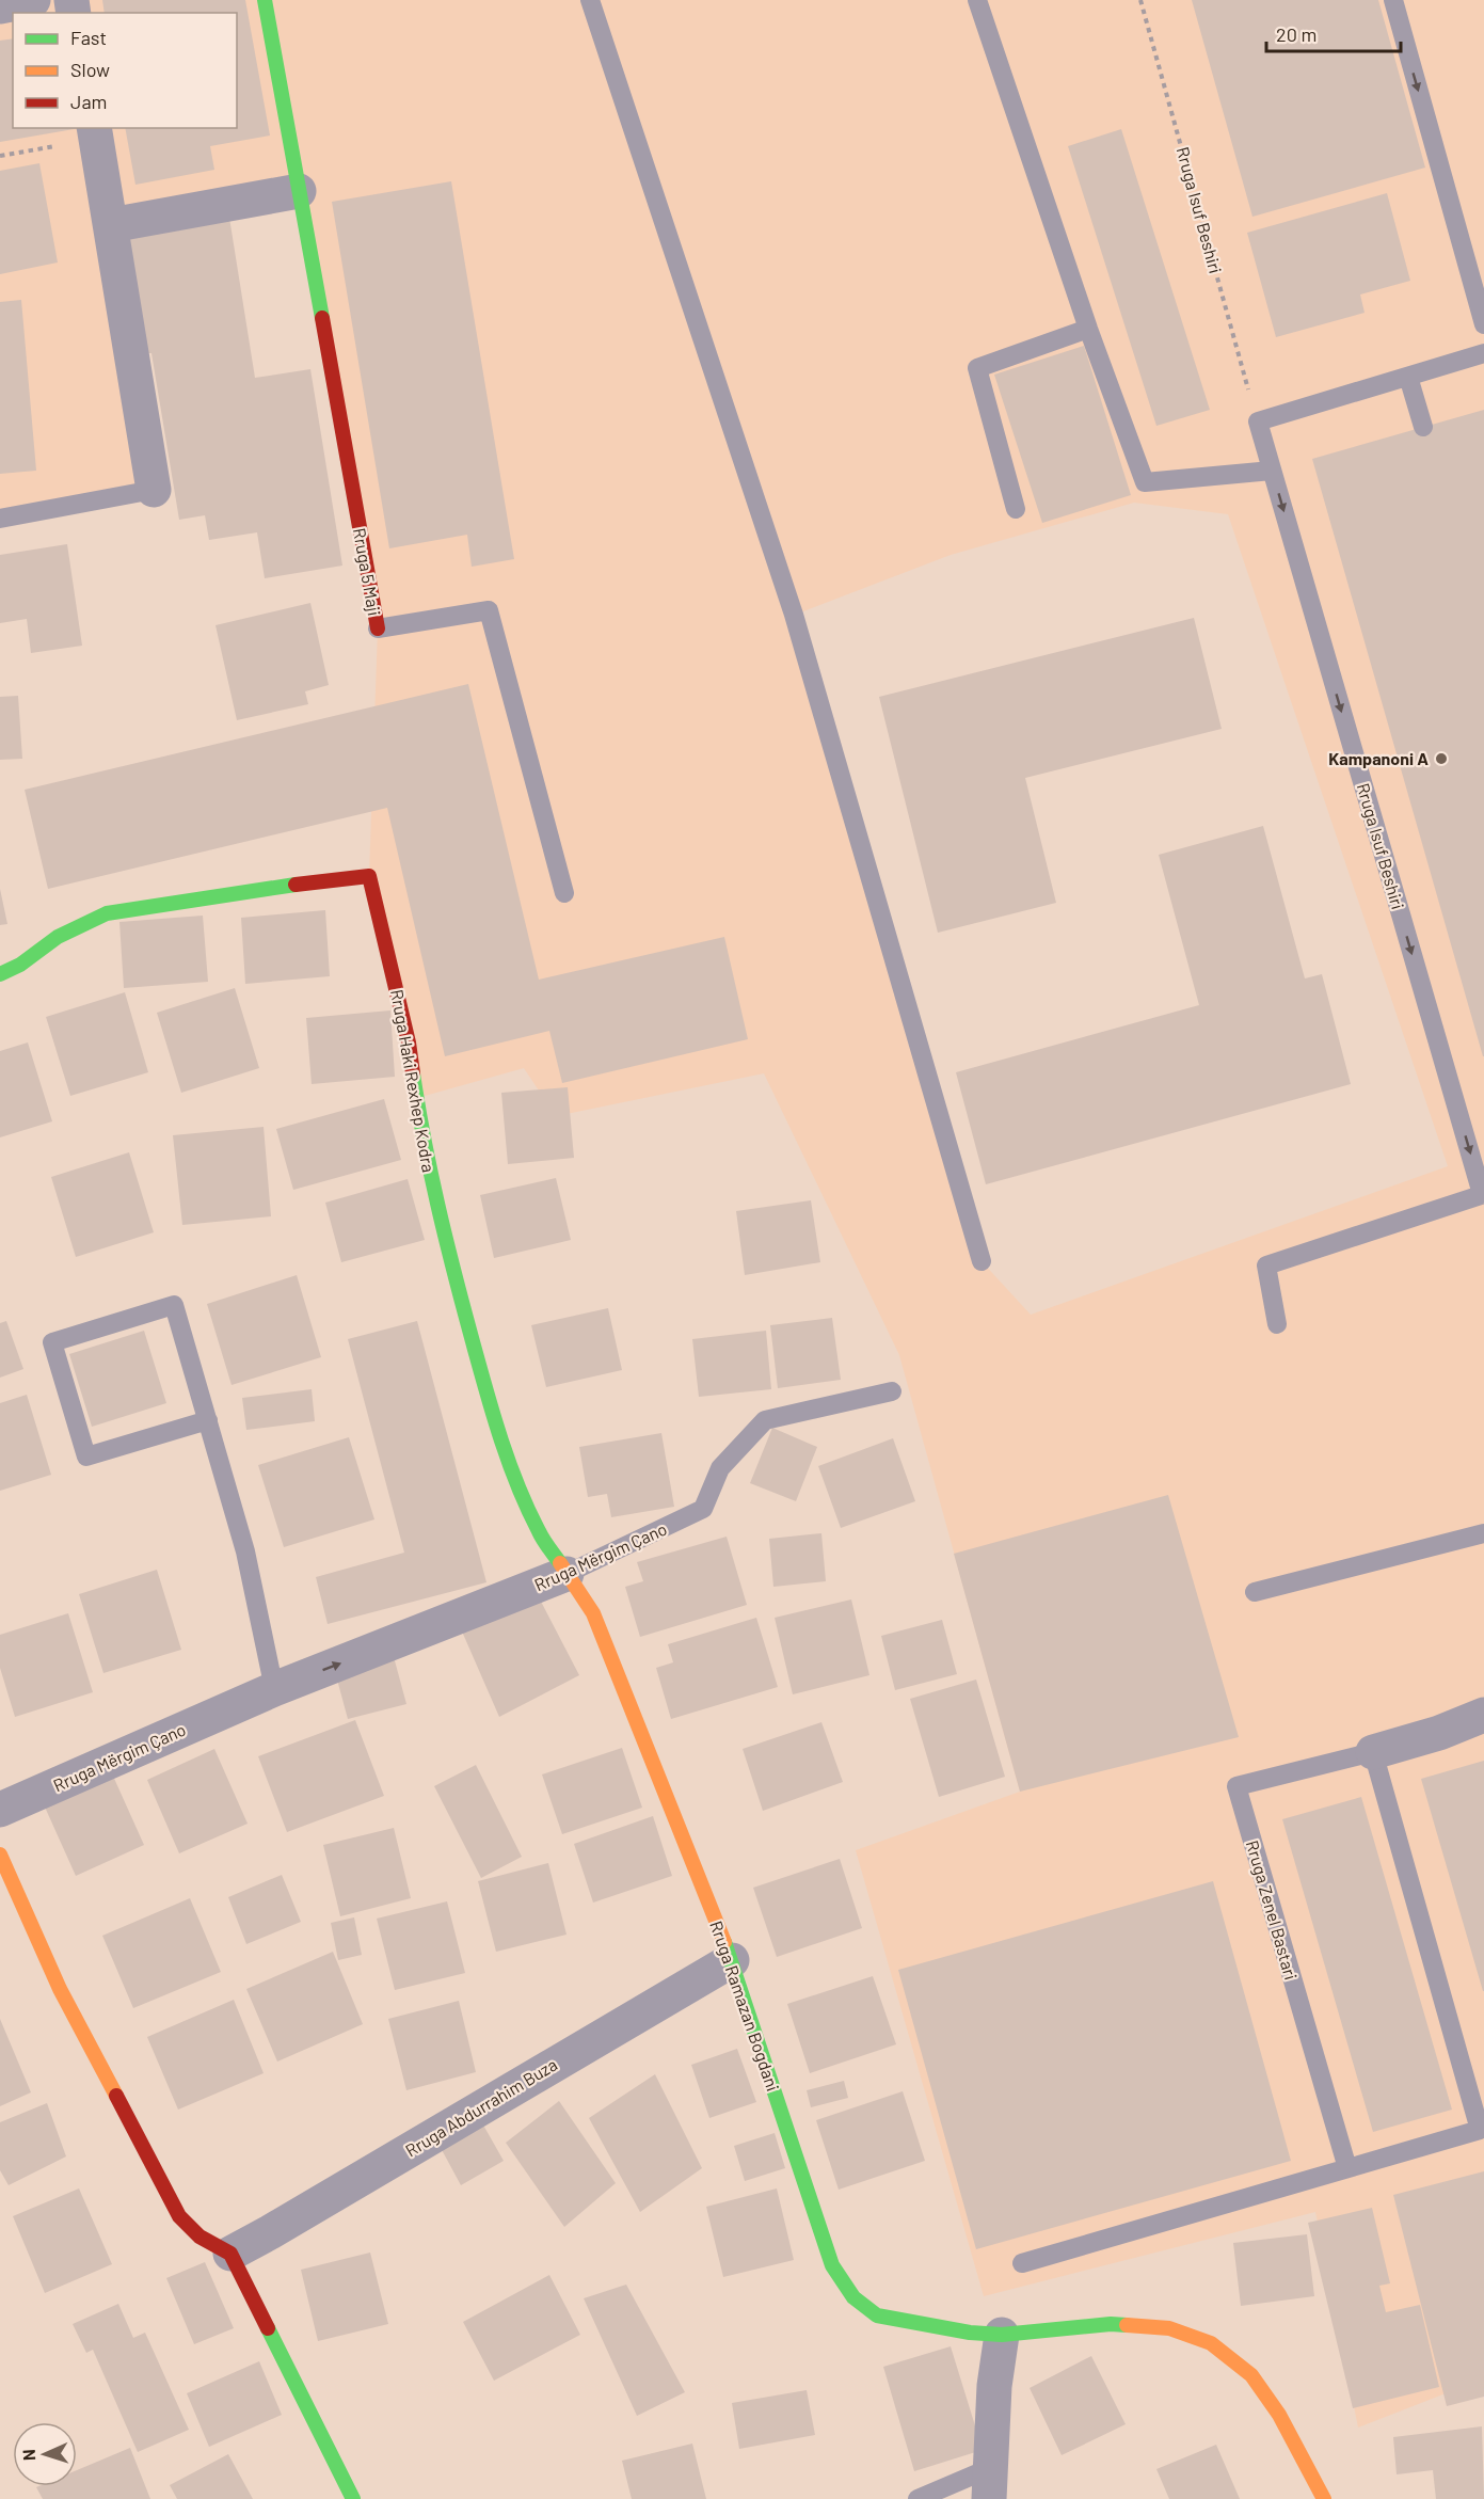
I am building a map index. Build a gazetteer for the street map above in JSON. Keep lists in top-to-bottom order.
{
  "streets": {
    "street": [
      "Rruga 5 Maji",
      "Rruga Haki Rexhep Kodra",
      "Rruga Mërgim Çano",
      "Rruga Zenel Bastari",
      "Rruga Ramazan Bogdani",
      "Rruga Abdurrahim Buza"
    ],
    "lane": ["Rruga Isuf Beshiri"]
  },
  "crossings": [
    ["Rruga Haki Rexhep Kodra", "Rruga Mërgim Çano"],
    ["Rruga Haki Rexhep Kodra", "Rruga Ramazan Bogdani"],
    ["Rruga Mërgim Çano", "Rruga Ramazan Bogdani"],
    ["Rruga Ramazan Bogdani", "Rruga Abdurrahim Buza"]
  ],
  "one_way": ["Rruga Isuf Beshiri"],
  "places": ["Kampanoni A"],
  "legend": ["Fast", "Slow", "Jam"],
  "scale_bar": "20 m",
  "north": "left"
}
